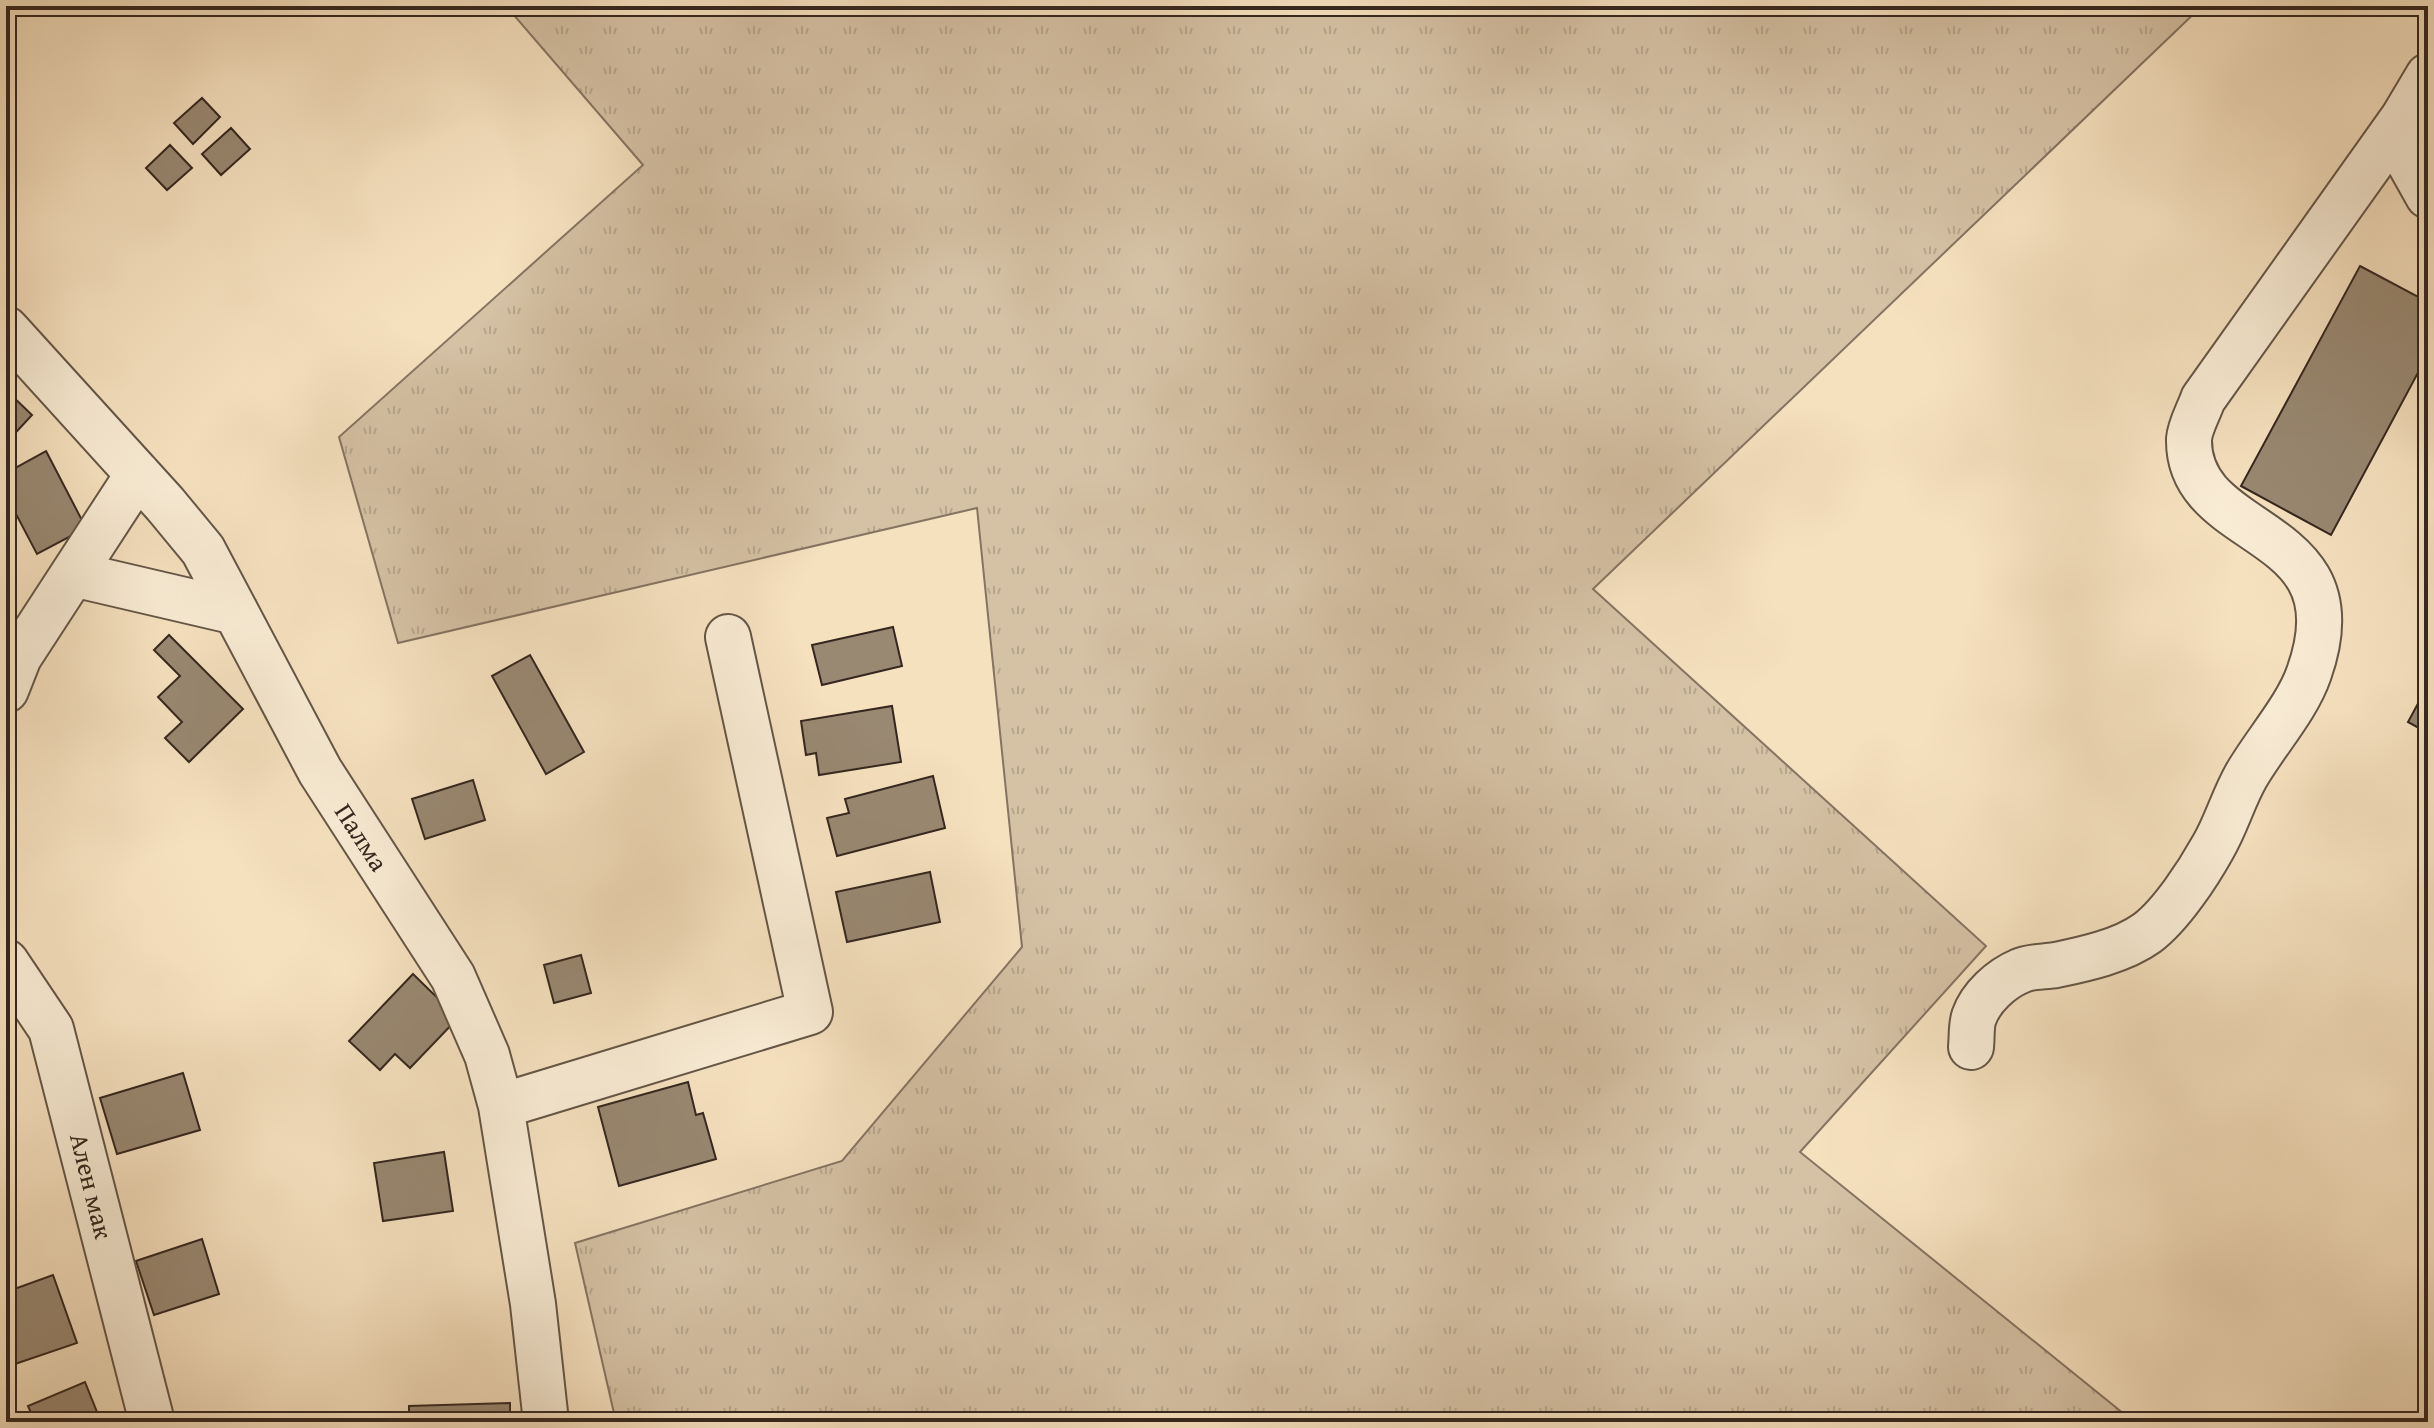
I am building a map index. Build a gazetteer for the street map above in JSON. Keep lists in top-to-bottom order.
{
  "streets": {
    "street": ["Палма", "Ален мак"]
  }
}
